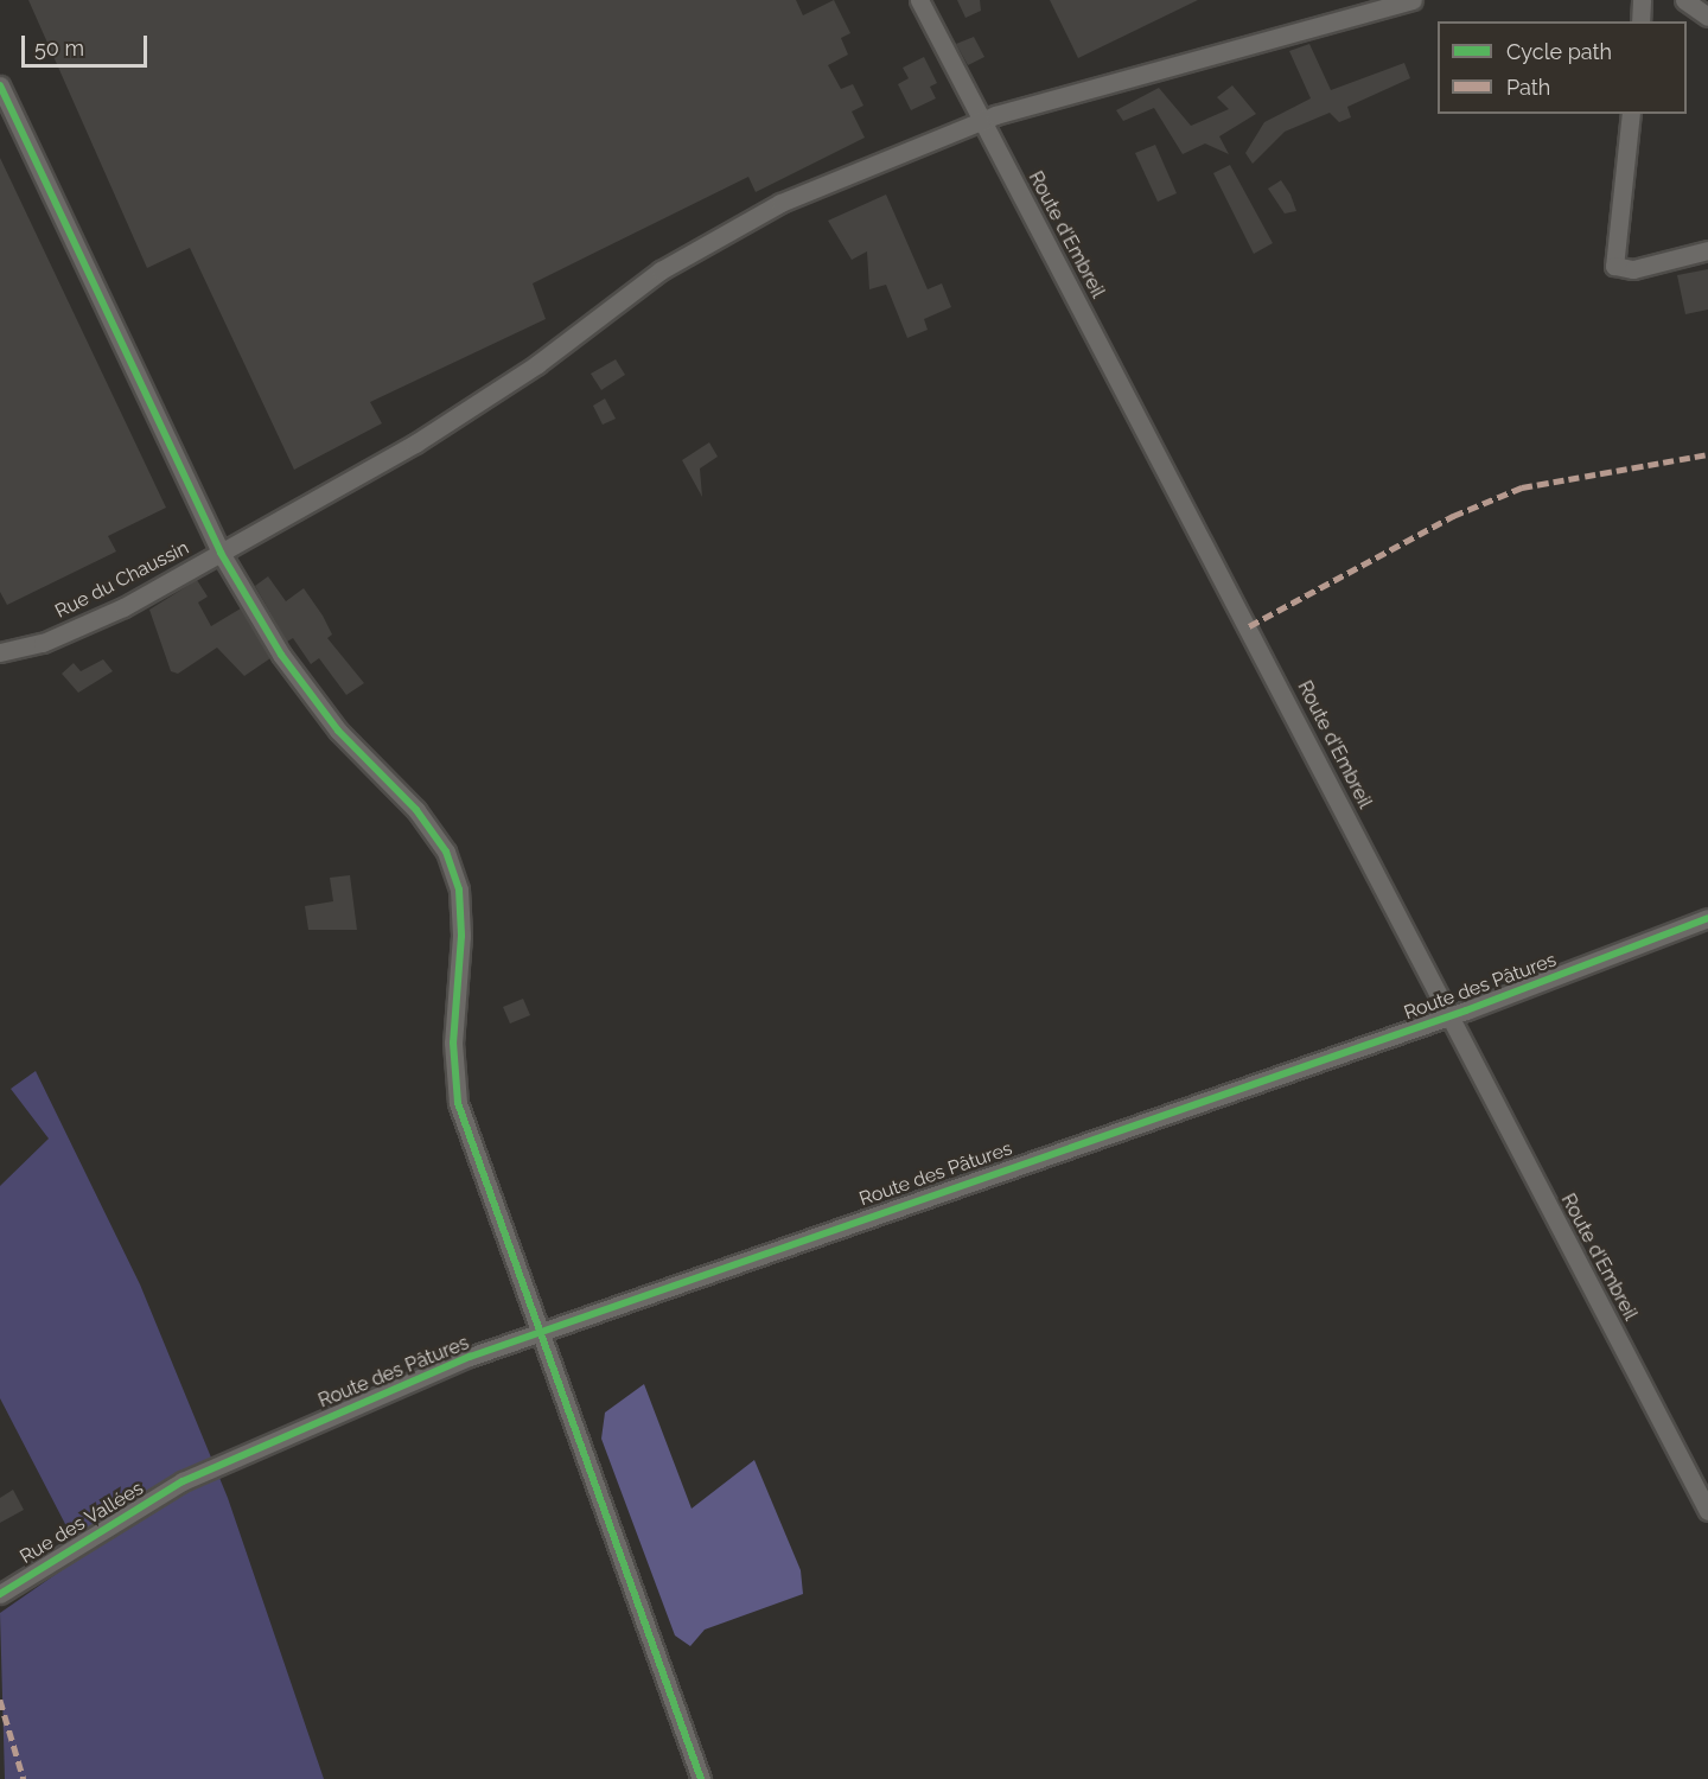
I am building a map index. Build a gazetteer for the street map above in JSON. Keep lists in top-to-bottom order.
{
  "streets": {
    "street": [
      "Route d'Embreil",
      "Rue du Chaussin",
      "Route des Pâtures",
      "Rue des Vallées"
    ]
  },
  "crossings": [
    ["Route d'Embreil", "Rue du Chaussin"],
    ["Route d'Embreil", "Route des Pâtures"],
    ["Route des Pâtures", "Rue des Vallées"]
  ],
  "legend": ["Cycle path", "Path"],
  "scale_bar": "50 m"
}
